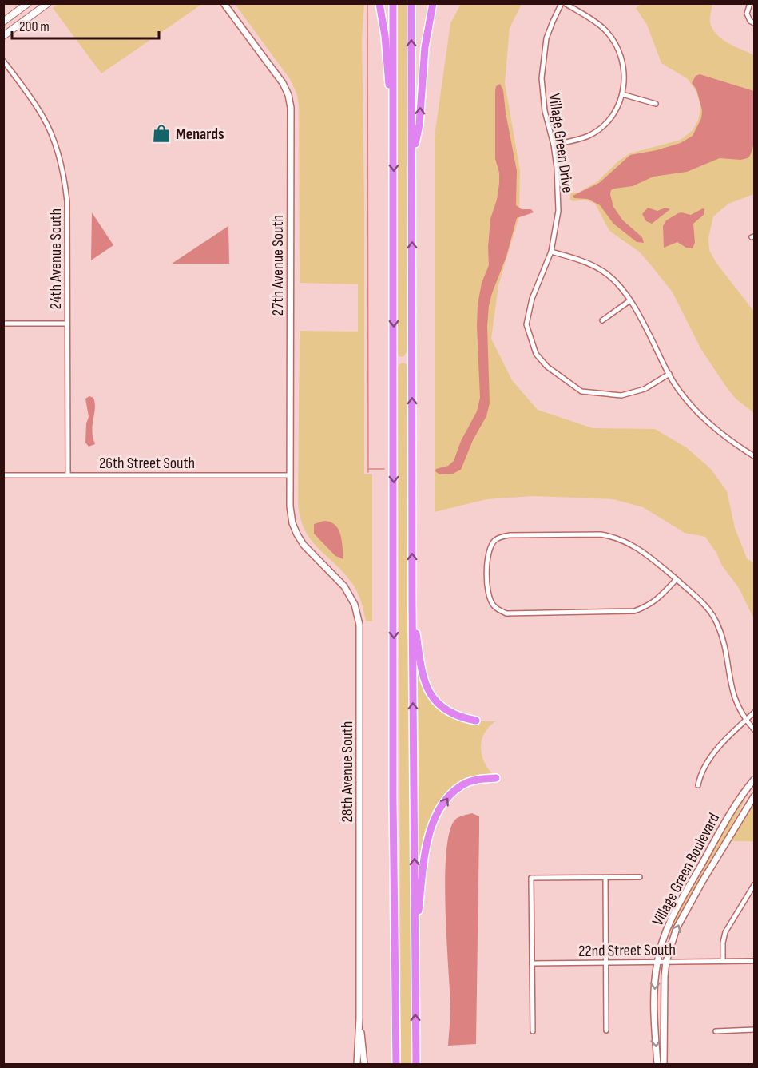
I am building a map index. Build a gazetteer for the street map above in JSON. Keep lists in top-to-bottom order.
{
  "streets": {
    "street": [
      "Village Green Drive",
      "24th Avenue South",
      "27th Avenue South",
      "26th Street South",
      "28th Avenue South",
      "Village Green Boulevard",
      "22nd Street South"
    ]
  },
  "crossings": [
    ["24th Avenue South", "26th Street South"],
    ["27th Avenue South", "26th Street South"],
    ["27th Avenue South", "28th Avenue South"],
    ["Village Green Boulevard", "22nd Street South"]
  ],
  "places": {
    "shop": ["Menards"]
  },
  "scale_bar": "200 m"
}
